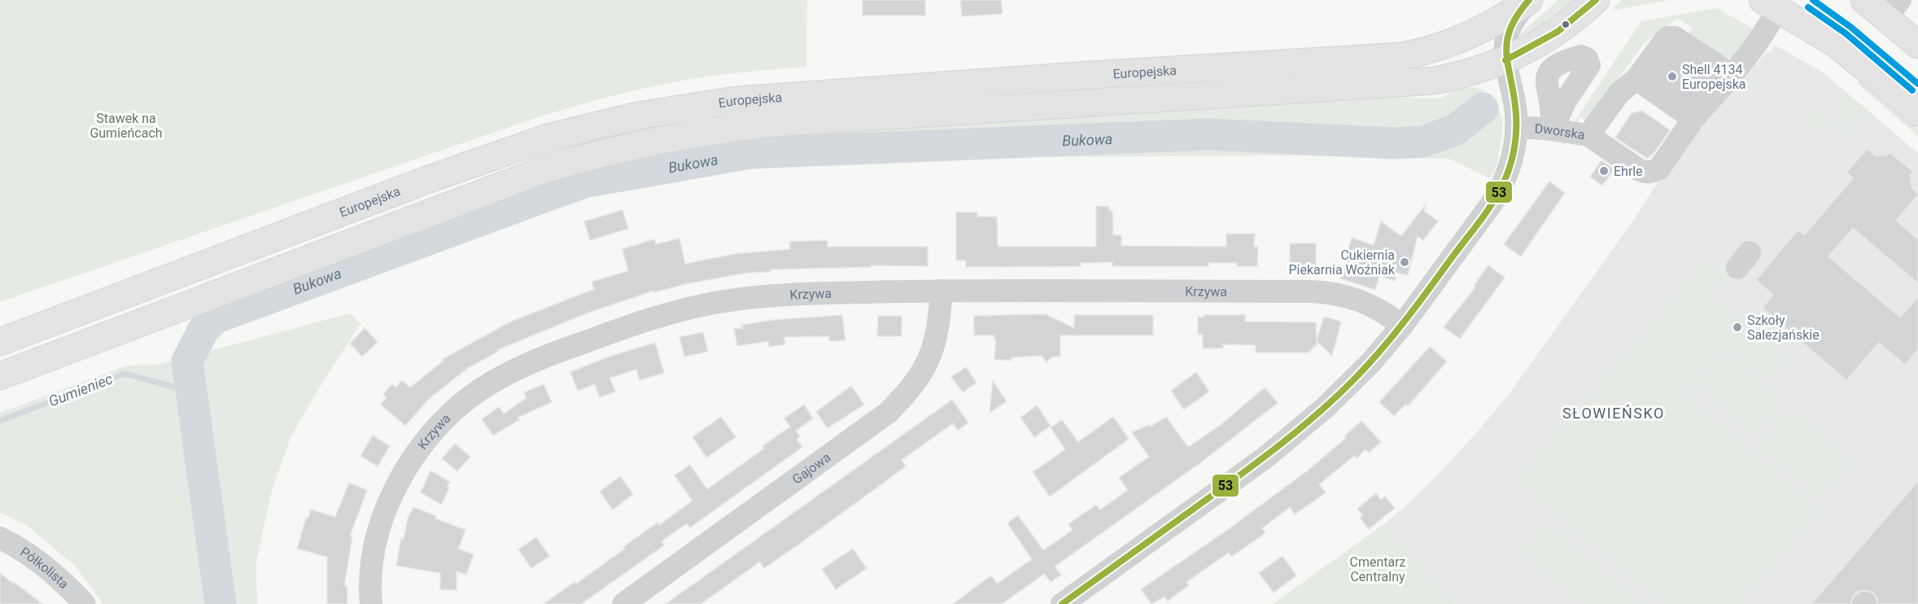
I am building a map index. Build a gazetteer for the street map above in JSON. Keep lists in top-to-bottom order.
{
  "streets": {
    "main road": ["Europejska"],
    "street": [
      "Dworska",
      "Krzywa",
      "Gajowa",
      "Półkolista"
    ]
  },
  "crossings": [
    ["Europejska", "Dworska"],
    ["Dworska", "Krzywa"],
    ["Krzywa", "Gajowa"]
  ],
  "districts": ["SŁOWIEŃSKO"],
  "water": ["Bukowa", "Gumieniec"],
  "parks": ["Stawek na Gumieńcach", "Cmentarz Centralny"],
  "places": [
    "Shell 4134 Europejska",
    "Ehrle",
    "Cukiernia Piekarnia Woźniak",
    "Szkoły Salezjańskie"
  ],
  "lines": ["transit line 53"]
}
